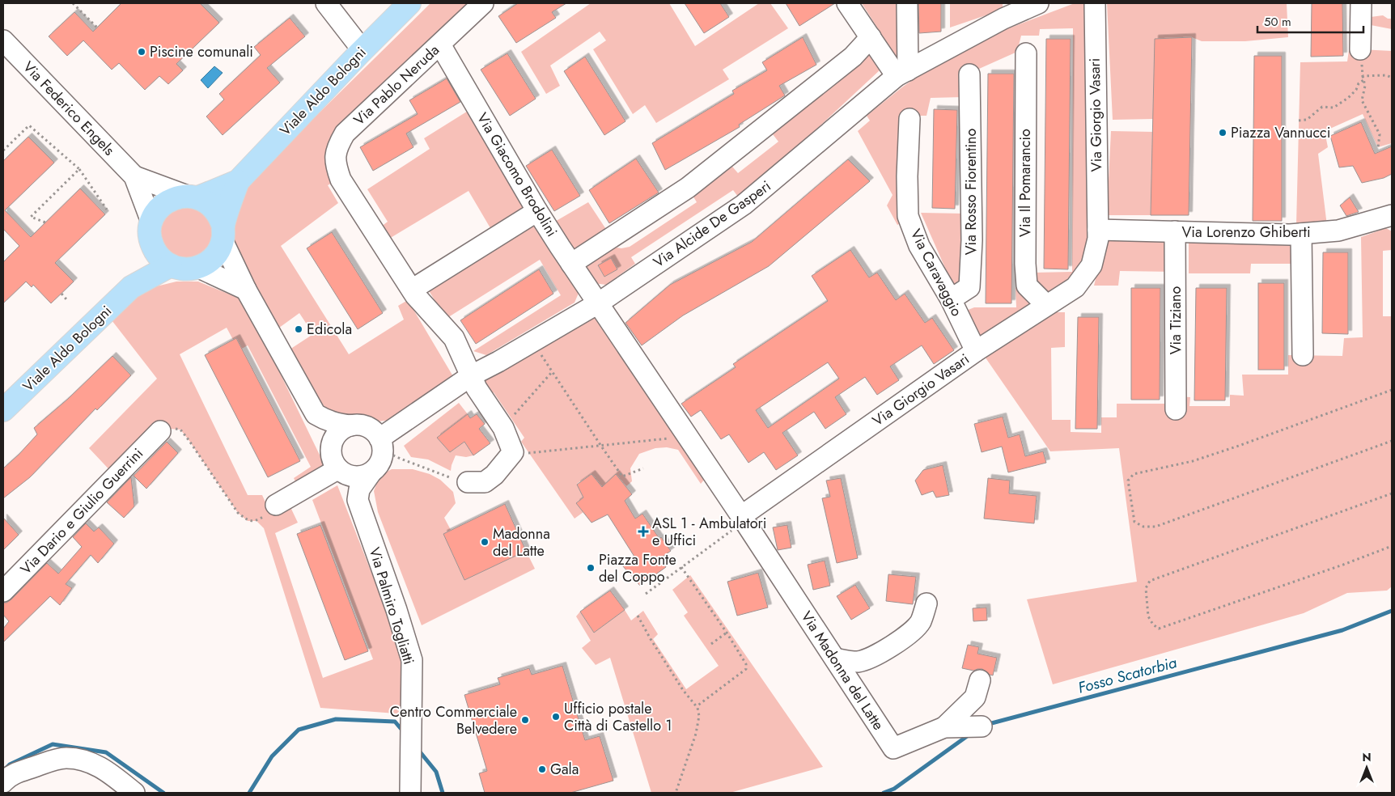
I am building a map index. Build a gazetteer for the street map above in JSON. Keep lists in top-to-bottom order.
{
  "streets": {
    "main road": ["Viale Aldo Bologni"],
    "street": [
      "Via Pablo Neruda",
      "Via Federico Engels",
      "Via Giorgio Vasari",
      "Via Giacomo Brodolini",
      "Via Il Pomarancio",
      "Via Rosso Fiorentino",
      "Via Alcide De Gasperi",
      "Via Lorenzo Ghiberti",
      "Via Caravaggio",
      "Via Tiziano",
      "Via Dario e Giulio Guerrini",
      "Via Palmiro Togliatti",
      "Via Madonna del Latte"
    ]
  },
  "crossings": [
    ["Via Pablo Neruda", "Via Giacomo Brodolini"],
    ["Via Pablo Neruda", "Via Alcide De Gasperi"],
    ["Viale Aldo Bologni", "Via Federico Engels"],
    ["Via Giorgio Vasari", "Via Il Pomarancio"],
    ["Via Giorgio Vasari", "Via Lorenzo Ghiberti"],
    ["Via Giorgio Vasari", "Via Caravaggio"],
    ["Via Giorgio Vasari", "Via Madonna del Latte"],
    ["Via Giacomo Brodolini", "Via Alcide De Gasperi"],
    ["Via Rosso Fiorentino", "Via Caravaggio"],
    ["Via Alcide De Gasperi", "Via Palmiro Togliatti"],
    ["Via Lorenzo Ghiberti", "Via Tiziano"]
  ],
  "water": ["Fosso Scatorbia"],
  "places": {
    "other": [
      "Piscine comunali",
      "Piazza Vannucci",
      "Edicola",
      "Madonna del Latte",
      "Piazza Fonte del Coppo",
      "Ufficio postale Città di Castello 1",
      "Centro Commerciale Belvedere",
      "Gala"
    ],
    "health": ["ASL 1 - Ambulatori e Uffici"]
  },
  "scale_bar": "50 m",
  "north": "top"
}
